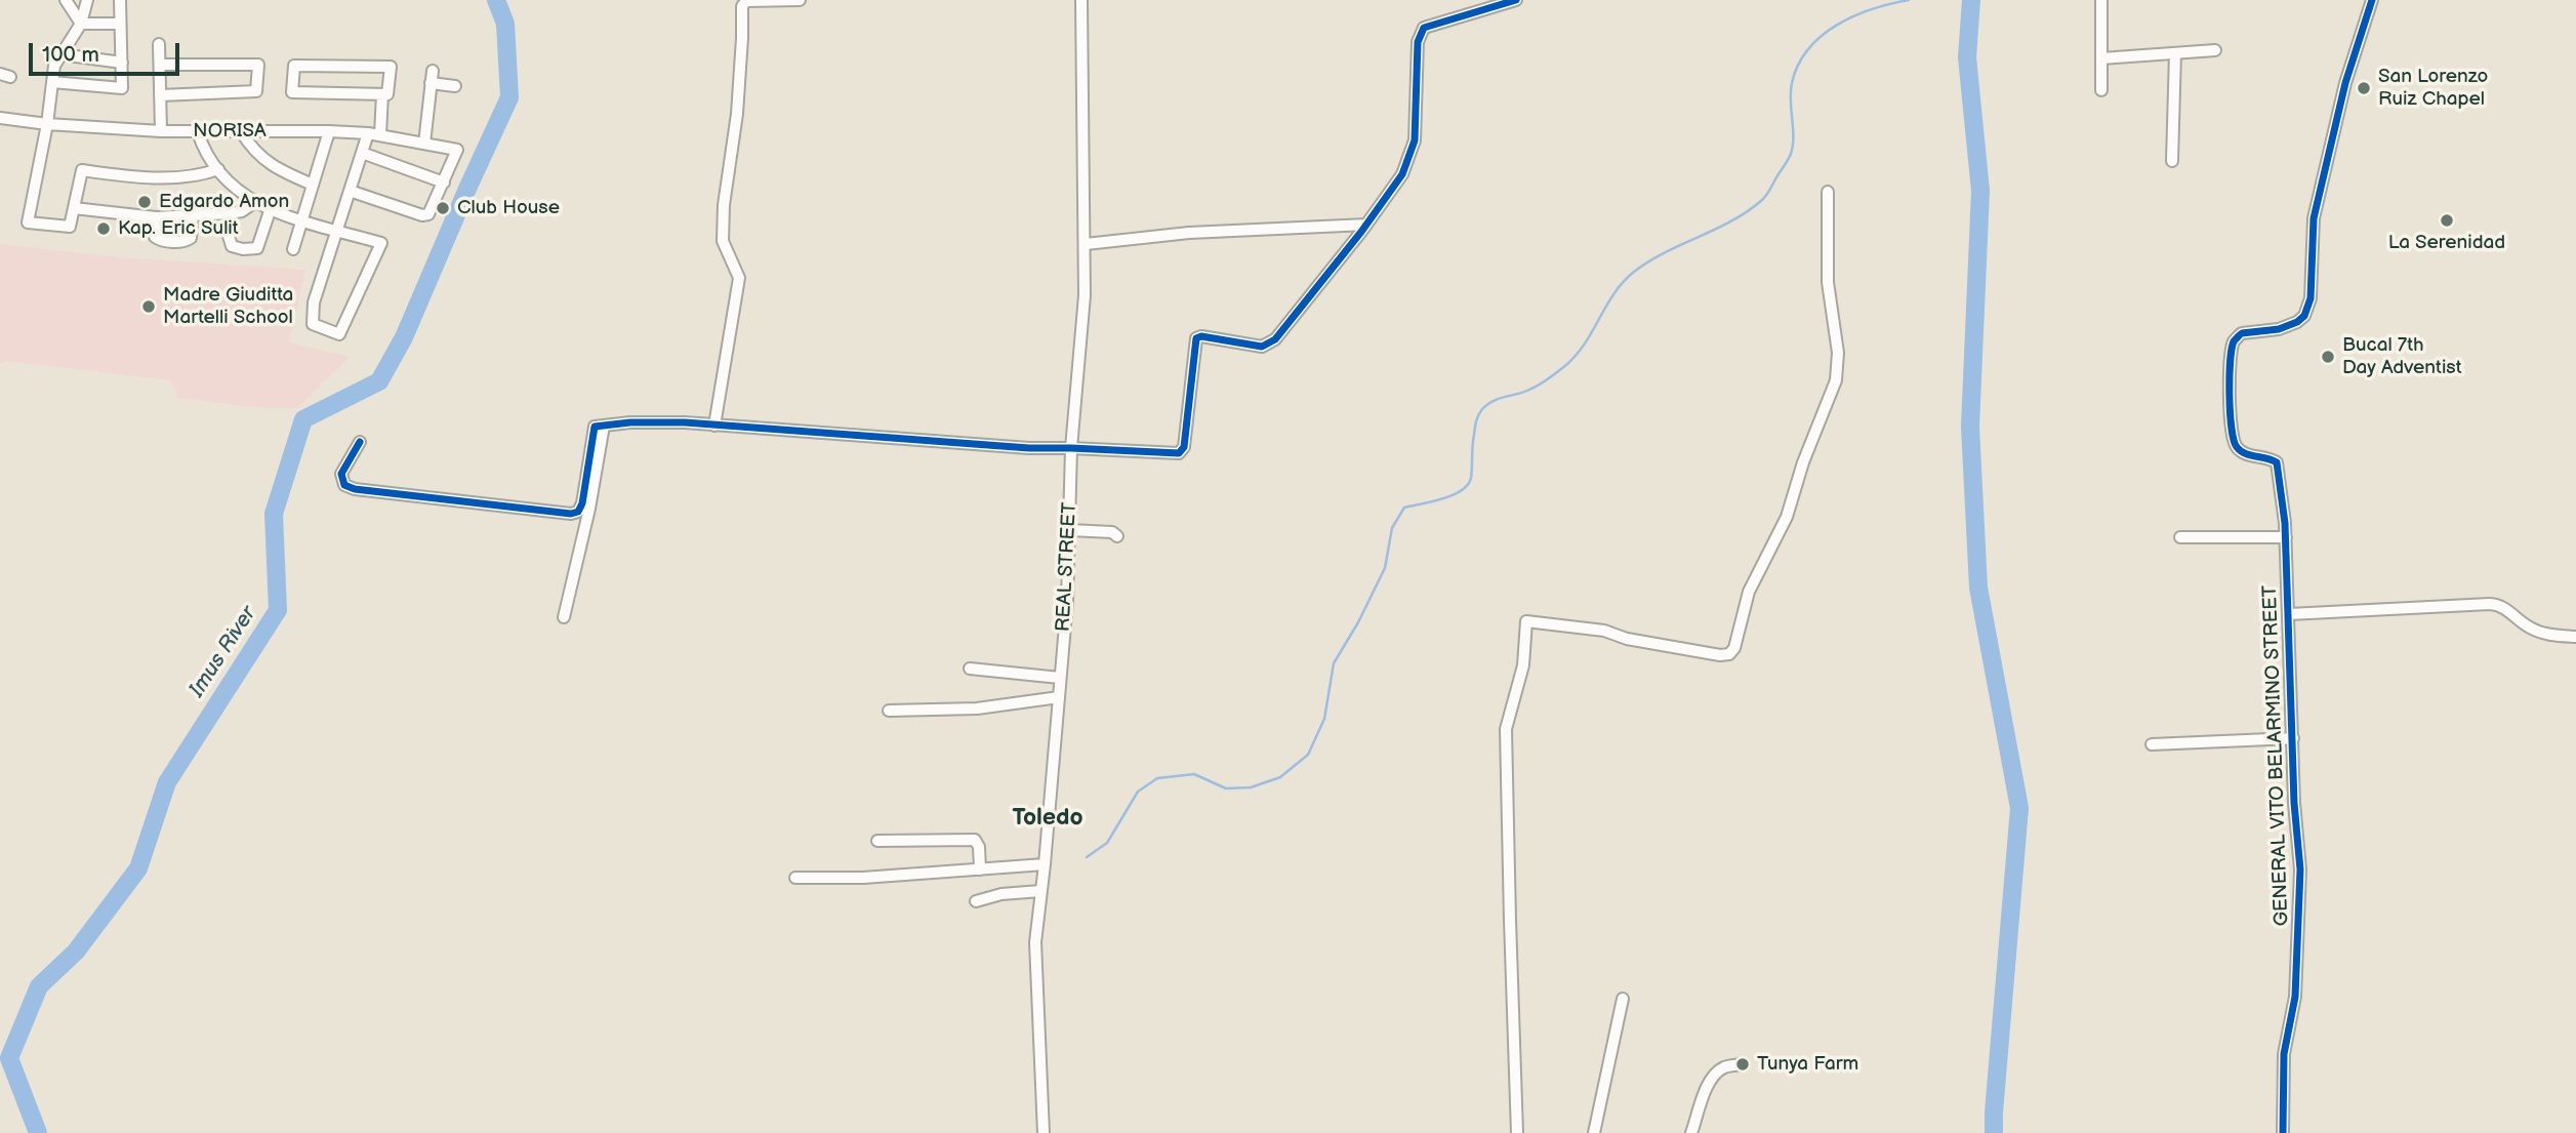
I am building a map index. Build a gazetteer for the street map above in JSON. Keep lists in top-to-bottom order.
{
  "streets": {
    "street": ["NORISA", "REAL STREET", "GENERAL VITO BELARMINO STREET"]
  },
  "districts": ["Toledo"],
  "water": ["Imus River"],
  "places": [
    "San Lorenzo Ruiz Chapel",
    "Edgardo Amon",
    "Club House",
    "La Serenidad",
    "Kap. Eric Sulit",
    "Madre Giuditta Martelli School",
    "Bucal 7th Day Adventist",
    "Tunya Farm"
  ],
  "scale_bar": "100 m"
}
